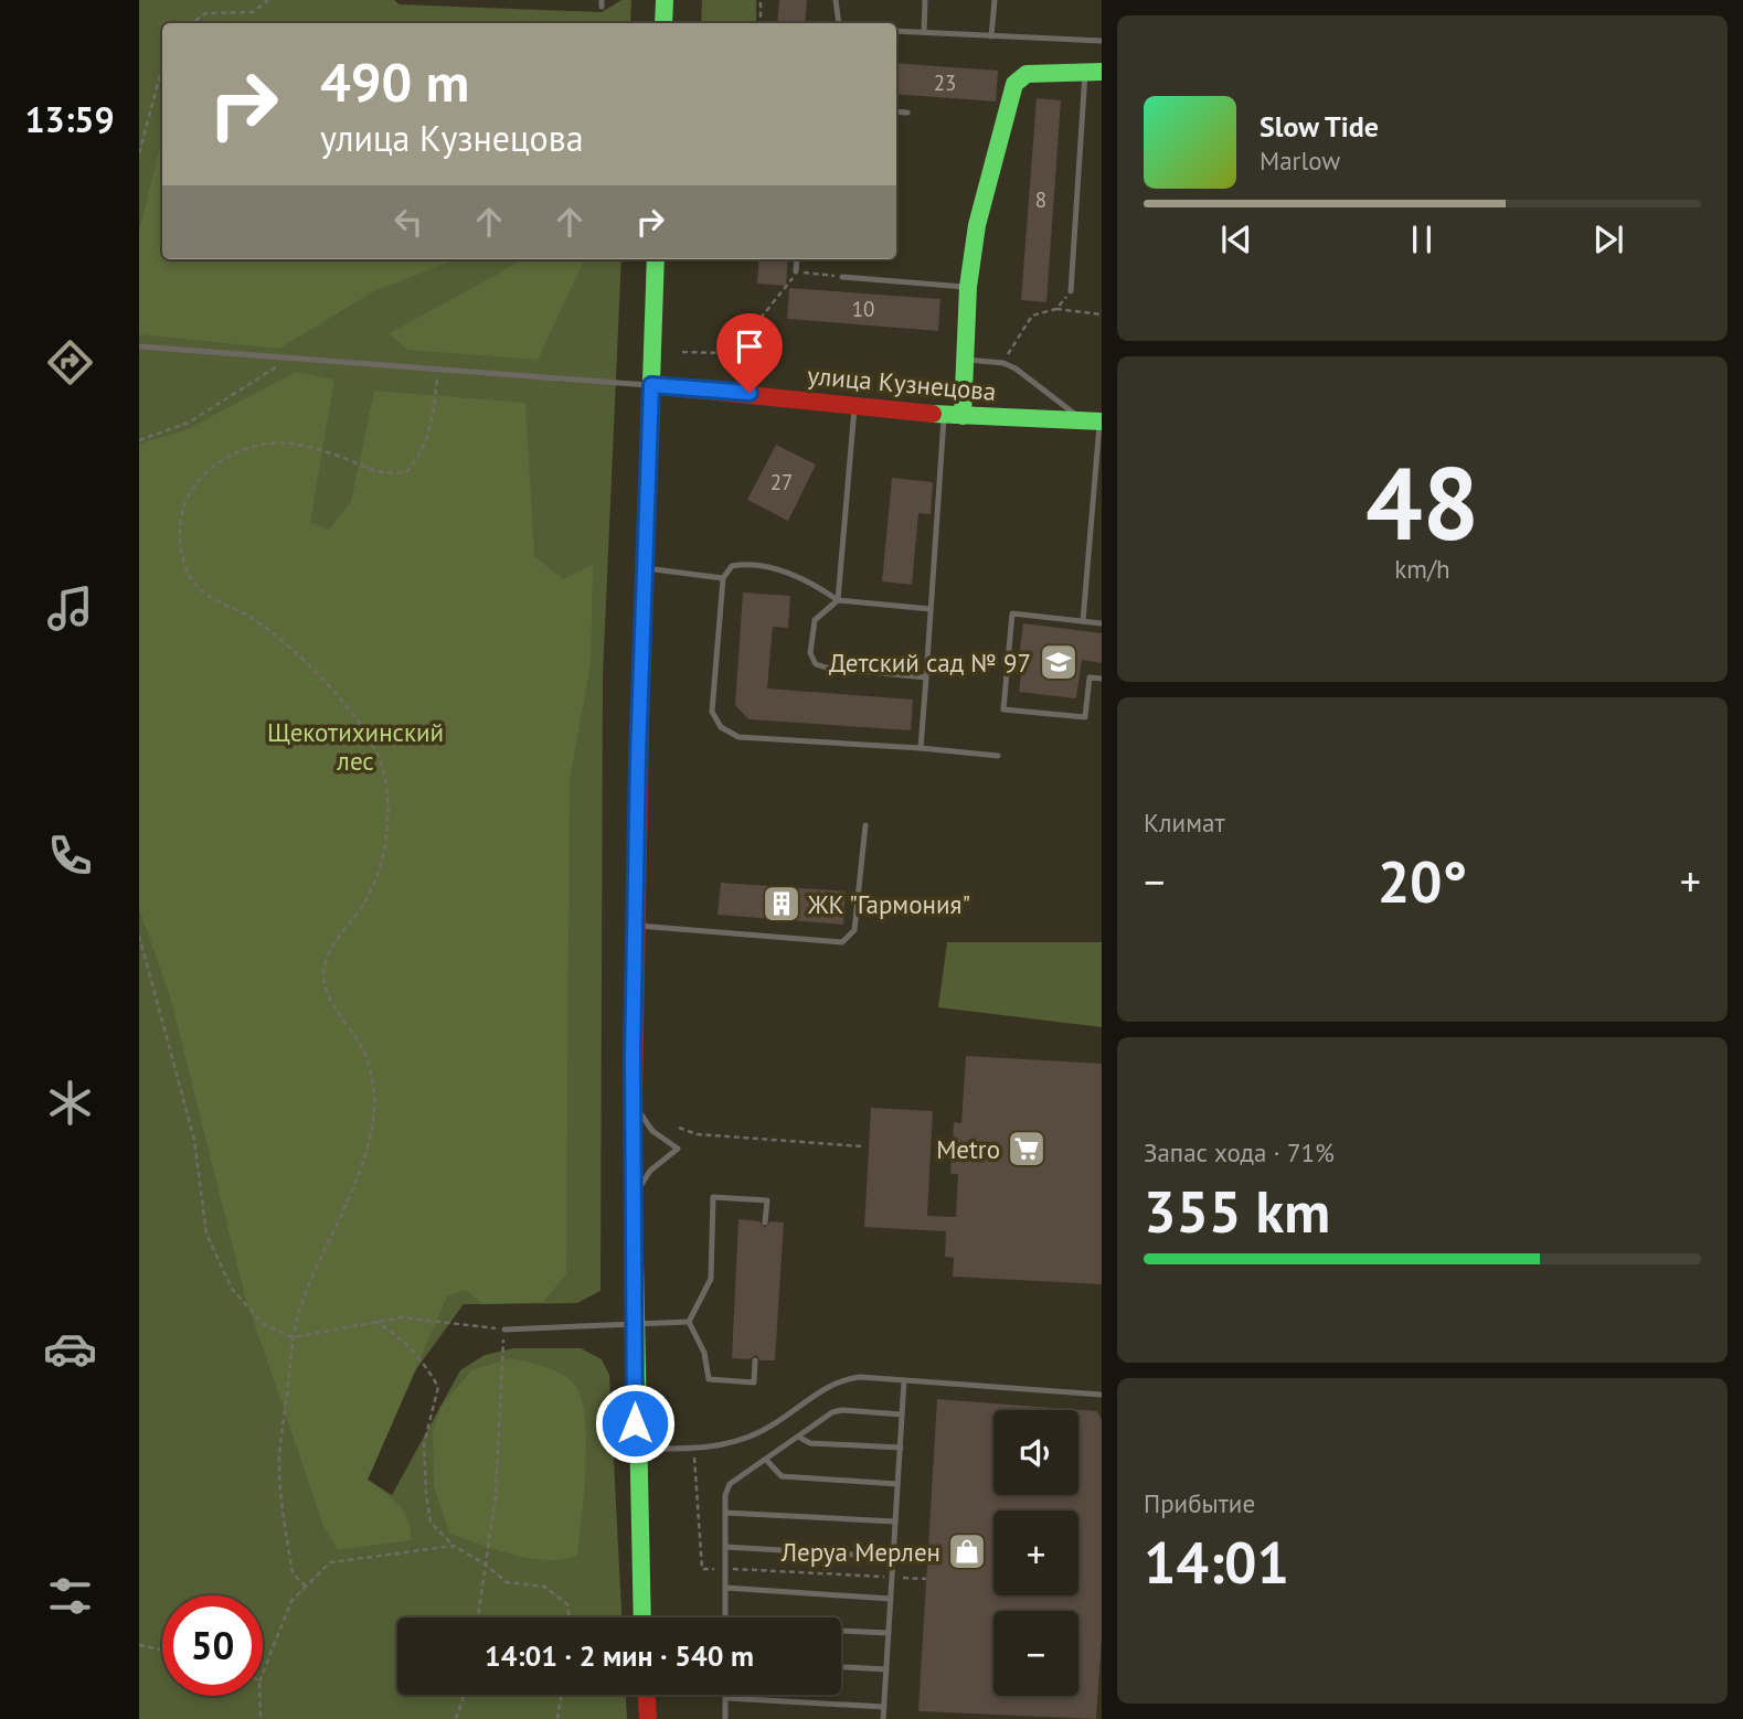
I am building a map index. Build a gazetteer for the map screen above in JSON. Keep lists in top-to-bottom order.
{
  "streets": {
    "main road": ["улица Кузнецова"]
  },
  "parks": ["Щекотихинский лес"],
  "places": {
    "school or university": ["Детский сад № 97"],
    "building": ["ЖК \"Гармония\""],
    "supermarket": ["Metro"],
    "shop": ["Леруа Мерлен"]
  },
  "house_numbers": [
    "23",
    "8",
    "10",
    "27"
  ],
  "page": {
    "tabs": "13:59",
    "turn": ["490 m", "улица Кузнецова"],
    "song": ["Slow Tide", "Marlow"],
    "tile": [
      ["48", "km/h"],
      "Климат",
      ["Запас хода · 71%", "355 km"],
      ["Прибытие", "14:01"]
    ],
    "heat": ["−", "20°", "+"],
    "map_buttons": ["+", "−"],
    "limit": "50",
    "trip": "14:01 · 2 мин · 540 m"
  }
}
